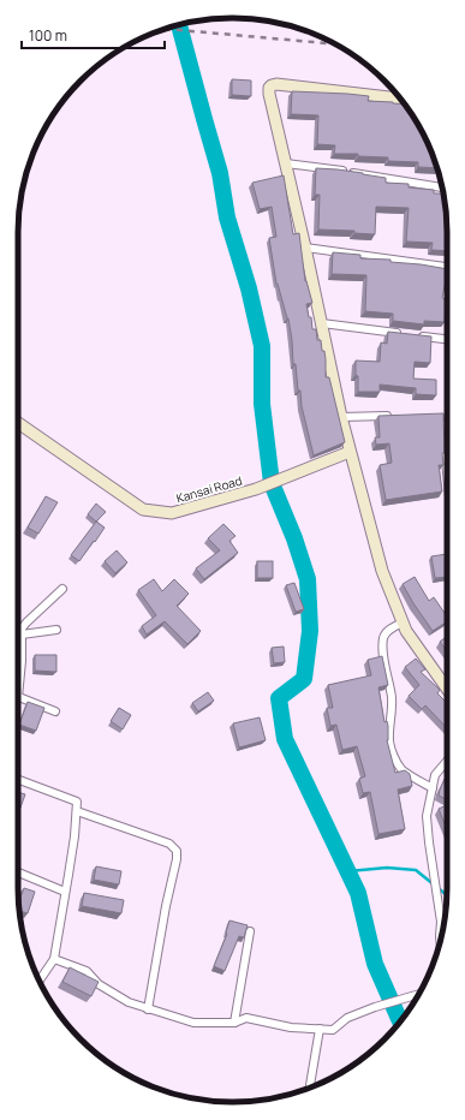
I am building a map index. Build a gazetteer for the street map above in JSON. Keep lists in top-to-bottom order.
{
  "streets": {
    "street": ["Kansai Road"]
  },
  "scale_bar": "100 m"
}
